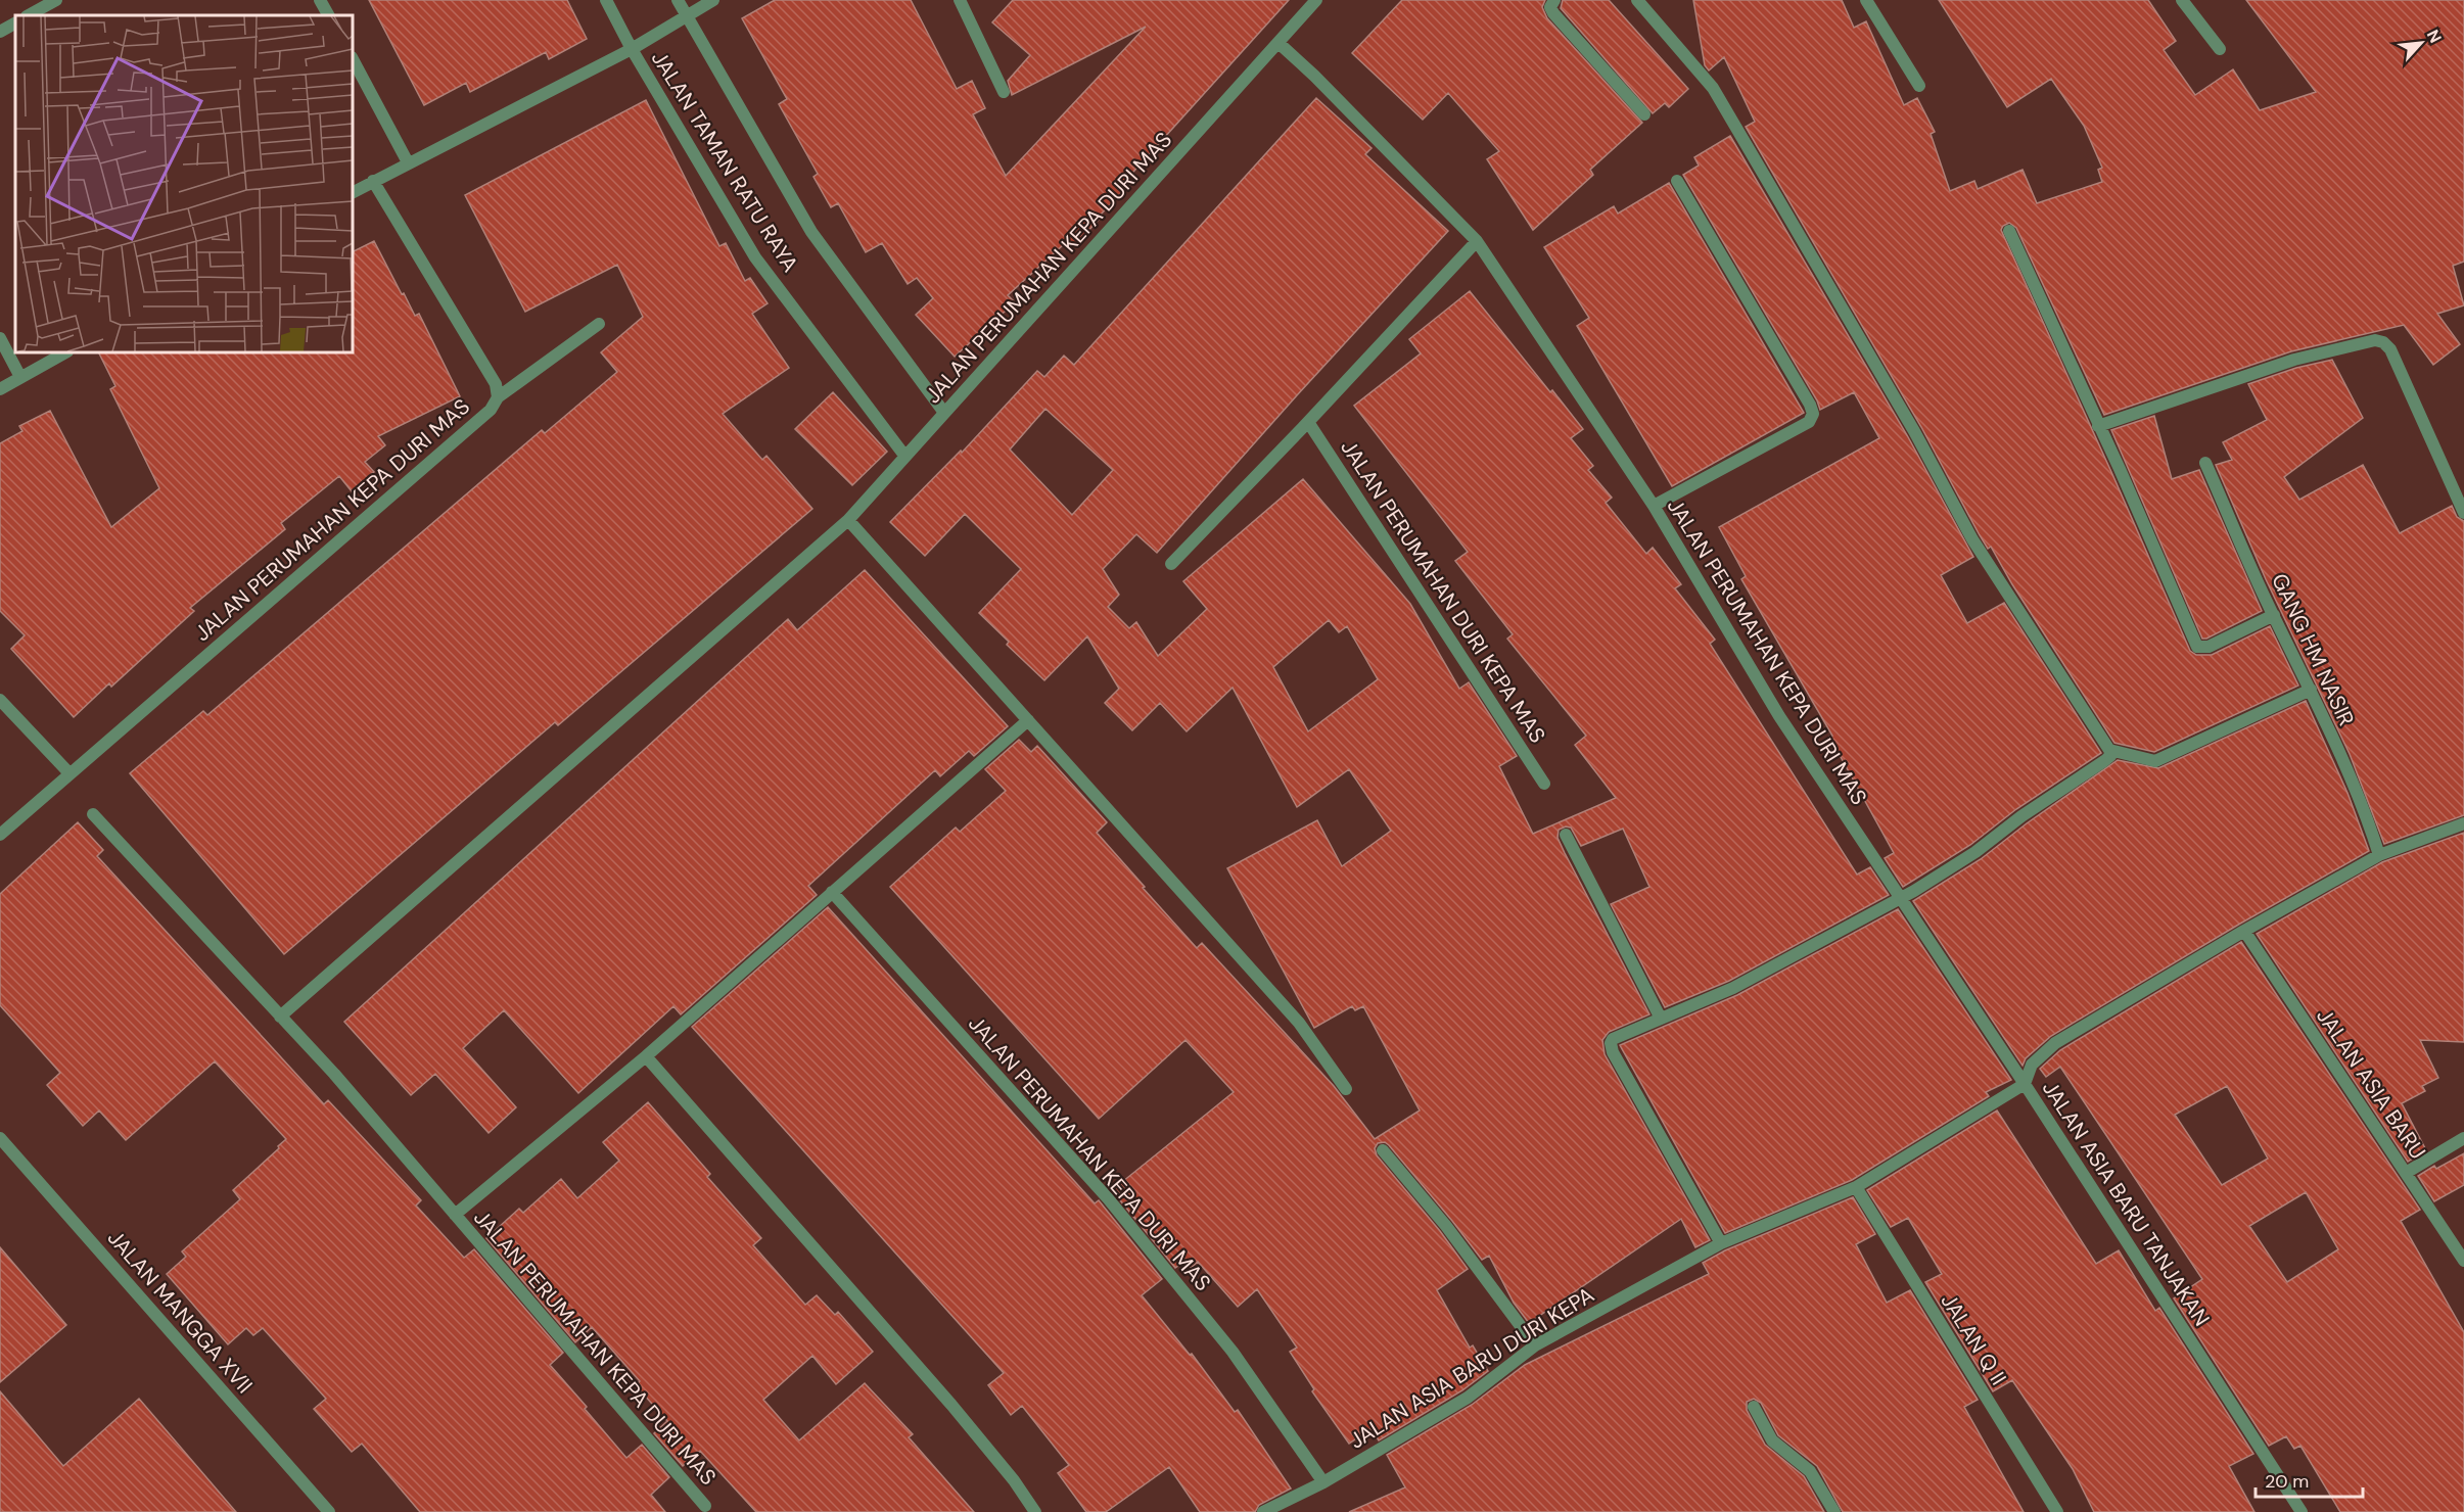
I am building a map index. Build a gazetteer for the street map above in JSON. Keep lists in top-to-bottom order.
{
  "streets": {
    "street": [
      "JALAN TAMAN RATU RAYA",
      "JALAN PERUMAHAN KEPA DURI MAS",
      "JALAN PERUMAHAN DURI KEPA MAS",
      "GANG HM NASIR",
      "JALAN ASIA BARU",
      "JALAN ASIA BARU TANJAKAN",
      "JALAN MANGGA XVII",
      "JALAN Q II",
      "JALAN ASIA BARU DURI KEPA"
    ]
  },
  "crossings": [
    ["JALAN TAMAN RATU RAYA", "JALAN PERUMAHAN KEPA DURI MAS"],
    ["JALAN PERUMAHAN KEPA DURI MAS", "JALAN ASIA BARU TANJAKAN"],
    ["JALAN PERUMAHAN KEPA DURI MAS", "JALAN ASIA BARU DURI KEPA"],
    ["GANG HM NASIR", "JALAN ASIA BARU TANJAKAN"],
    ["JALAN ASIA BARU", "JALAN ASIA BARU TANJAKAN"],
    ["JALAN ASIA BARU TANJAKAN", "JALAN ASIA BARU DURI KEPA"],
    ["JALAN Q II", "JALAN ASIA BARU DURI KEPA"]
  ],
  "scale_bar": "20 m",
  "north": "top right"
}
